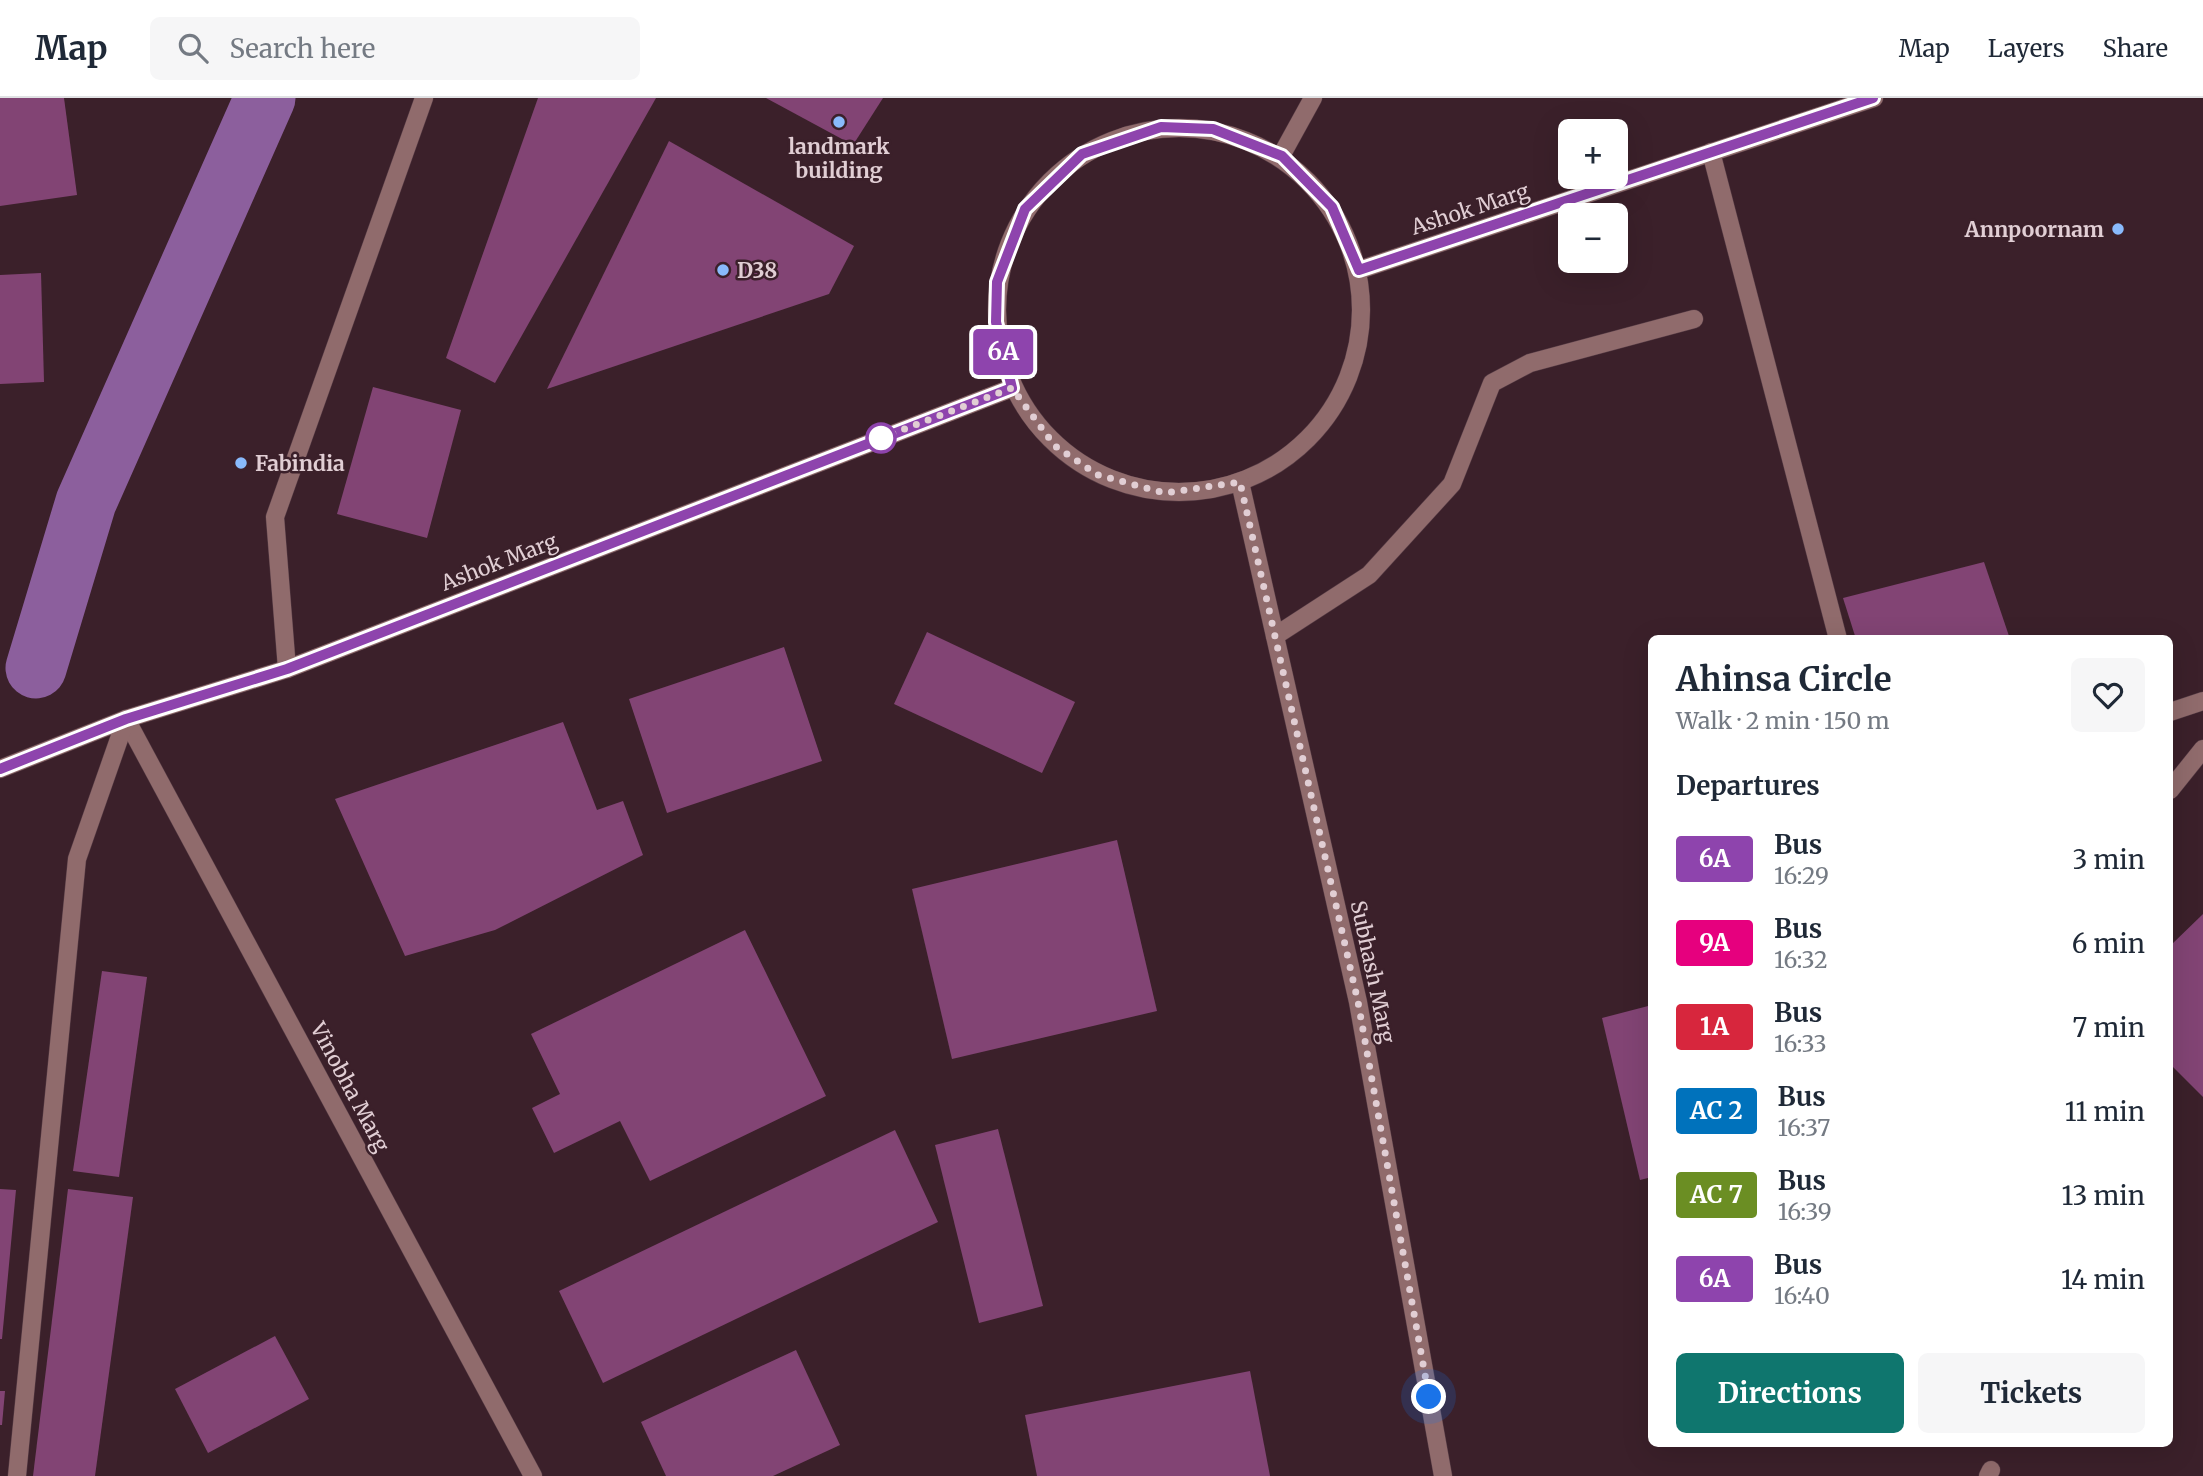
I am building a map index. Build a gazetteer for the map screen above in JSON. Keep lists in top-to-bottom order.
{
  "streets": {
    "street": ["Ashok Marg", "Subhash Marg", "Vinobha Marg"]
  },
  "crossings": [
    ["Ashok Marg", "Vinobha Marg"]
  ],
  "places": [
    "landmark building",
    "Annpoornam",
    "D38",
    "Fabindia"
  ],
  "lines": ["bus line 6A"],
  "page": {
    "header": "Map",
    "search": "Search here",
    "nav": ["Map", "Layers", "Share"],
    "on_map": "6A",
    "map_buttons": ["+", "−"],
    "heading": [
      ["Ahinsa Circle", "Walk · 2 min · 150 m"],
      "Departures"
    ],
    "list": [
      {
        "mark": "6A",
        "name": "Bus",
        "note": "16:29",
        "value": "3 min"
      },
      {
        "mark": "9A",
        "name": "Bus",
        "note": "16:32",
        "value": "6 min"
      },
      {
        "mark": "1A",
        "name": "Bus",
        "note": "16:33",
        "value": "7 min"
      },
      {
        "mark": "AC 2",
        "name": "Bus",
        "note": "16:37",
        "value": "11 min"
      },
      {
        "mark": "AC 7",
        "name": "Bus",
        "note": "16:39",
        "value": "13 min"
      },
      {
        "mark": "6A",
        "name": "Bus",
        "note": "16:40",
        "value": "14 min"
      }
    ],
    "buttons": ["Directions", "Tickets"]
  }
}
